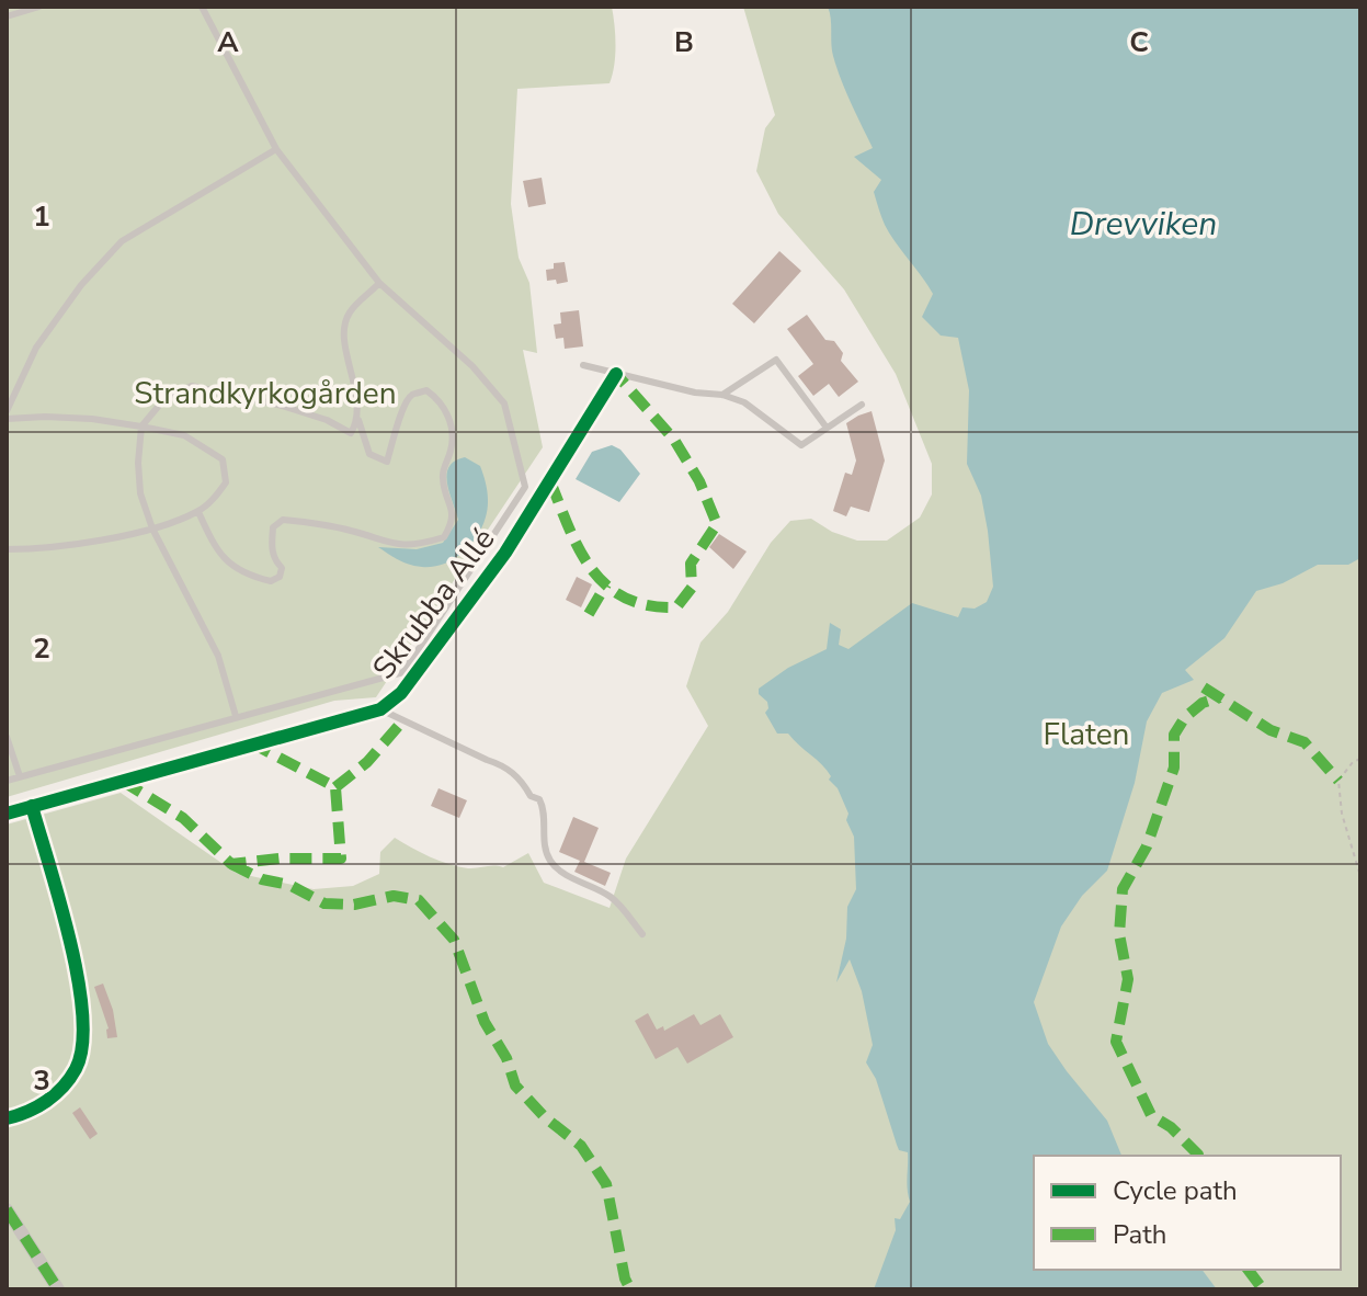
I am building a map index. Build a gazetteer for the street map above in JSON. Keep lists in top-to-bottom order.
{
  "streets": {
    "street": ["Skrubba Allé"]
  },
  "water": ["Drevviken"],
  "parks": ["Strandkyrkogården", "Flaten"],
  "legend": ["Cycle path", "Path"],
  "grid": {
    "columns": ["A", "B", "C"],
    "rows": ["1", "2", "3"]
  }
}
